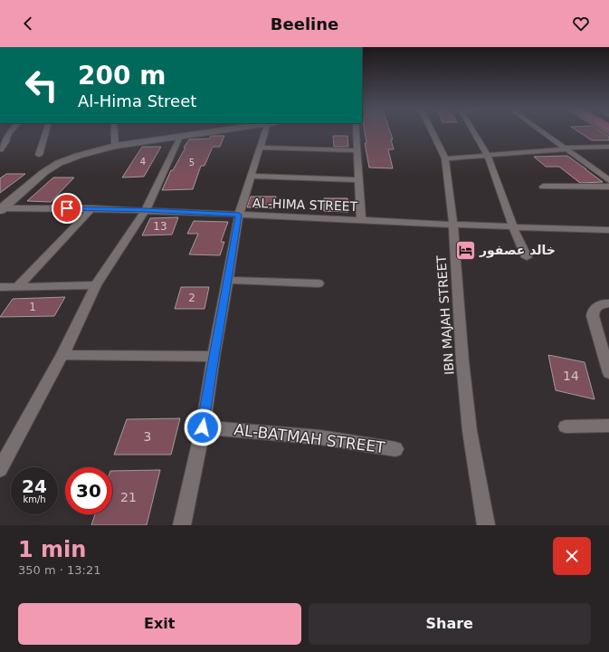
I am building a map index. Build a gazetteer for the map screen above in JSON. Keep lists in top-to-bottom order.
{
  "streets": {
    "street": ["AL-HIMA STREET", "IBN MAJAH STREET", "AL-BATMAH STREET"]
  },
  "crossings": [
    ["AL-HIMA STREET", "IBN MAJAH STREET"]
  ],
  "places": {
    "hotel": ["خالد عصفور"]
  },
  "house_numbers": [
    "4",
    "5",
    "13",
    "2",
    "1",
    "14",
    "3",
    "21"
  ],
  "page": {
    "header": "Beeline",
    "turn": ["200 m", "Al-Hima Street"],
    "speed": "24 km/h",
    "limit": "30",
    "heading": ["1 min", "350 m · 13:21"],
    "buttons": ["Exit", "Share"]
  }
}
